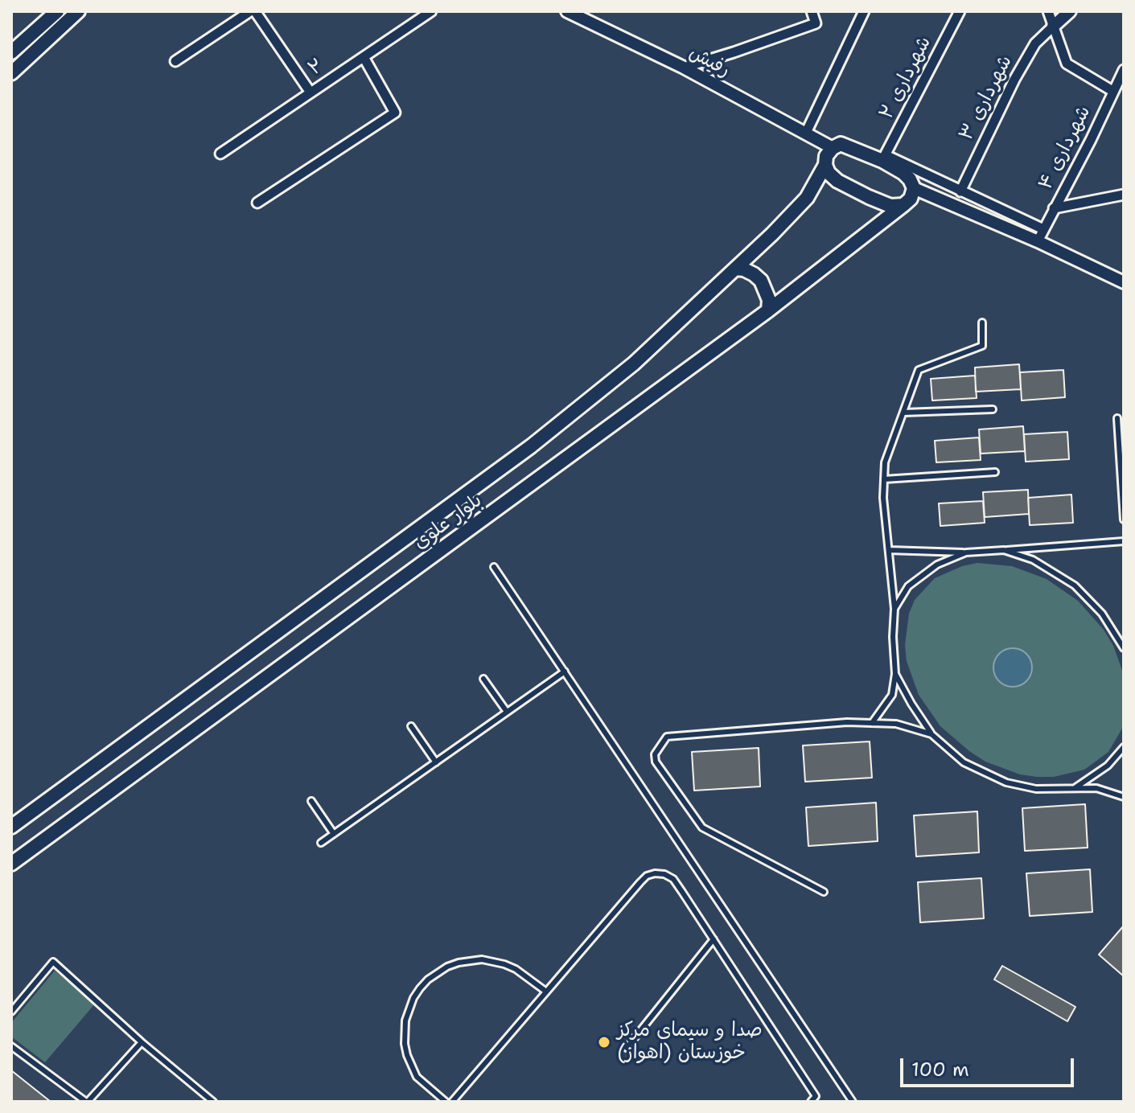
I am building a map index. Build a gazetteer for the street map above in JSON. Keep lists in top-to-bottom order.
{
  "streets": {
    "main road": ["بلوار علوی"],
    "street": [
      "رفیش",
      "۲",
      "شهرداری ۲",
      "شهرداری ۳",
      "شهرداری ۴"
    ]
  },
  "crossings": [
    ["رفیش", "بلوار علوی"]
  ],
  "places": ["صدا و سیمای مرکز خوزستان (اهواز)"],
  "scale_bar": "100 m"
}
